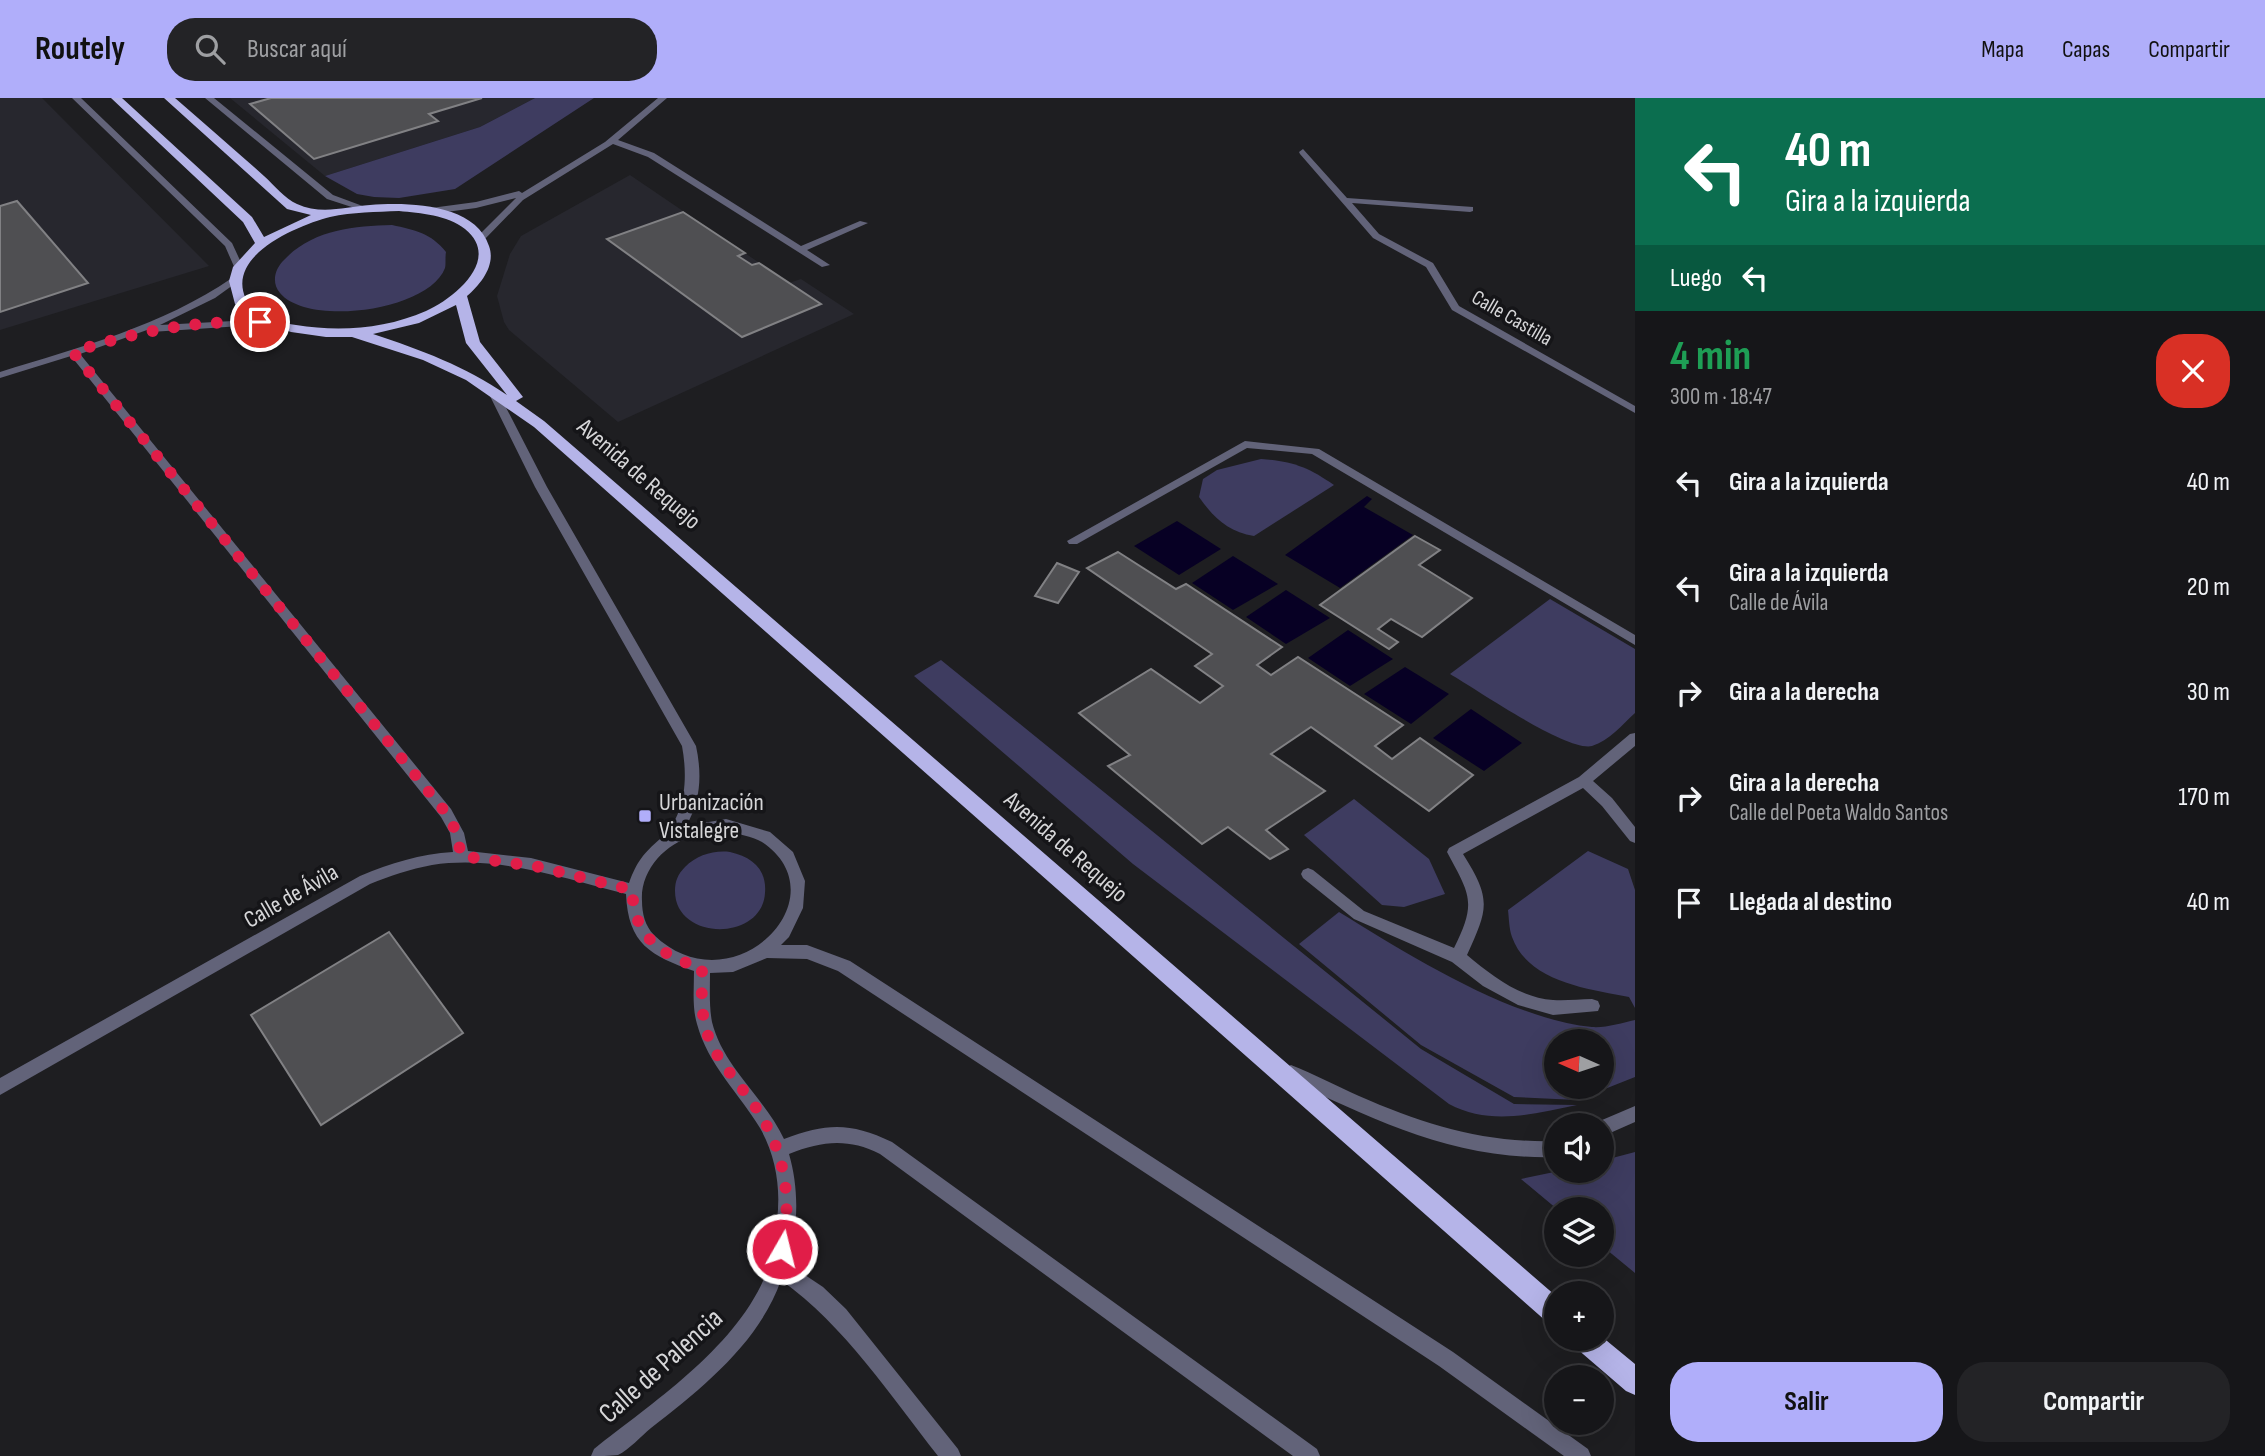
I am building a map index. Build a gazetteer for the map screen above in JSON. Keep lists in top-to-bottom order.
{
  "streets": {
    "highway": ["Avenida de Requejo"],
    "street": ["Calle Castilla", "Calle de Ávila", "Calle de Palencia"]
  },
  "crossings": [
    ["Calle de Ávila", "Calle de Palencia"]
  ],
  "places": {
    "transit": ["Urbanización Vistalegre"]
  },
  "north": "left",
  "page": {
    "header": "Routely",
    "search": "Buscar aquí",
    "nav": ["Mapa", "Capas", "Compartir"],
    "turn": ["40 m", "Gira a la izquierda"],
    "then": "Luego",
    "heading": ["4 min", "300 m · 18:47"],
    "list": [
      {
        "name": "Gira a la izquierda",
        "value": "40 m"
      },
      {
        "name": "Gira a la izquierda",
        "note": "Calle de Ávila",
        "value": "20 m"
      },
      {
        "name": "Gira a la derecha",
        "value": "30 m"
      },
      {
        "name": "Gira a la derecha",
        "note": "Calle del Poeta Waldo Santos",
        "value": "170 m"
      },
      {
        "name": "Llegada al destino",
        "value": "40 m"
      }
    ],
    "map_buttons": ["+", "−"],
    "buttons": ["Salir", "Compartir"]
  }
}
